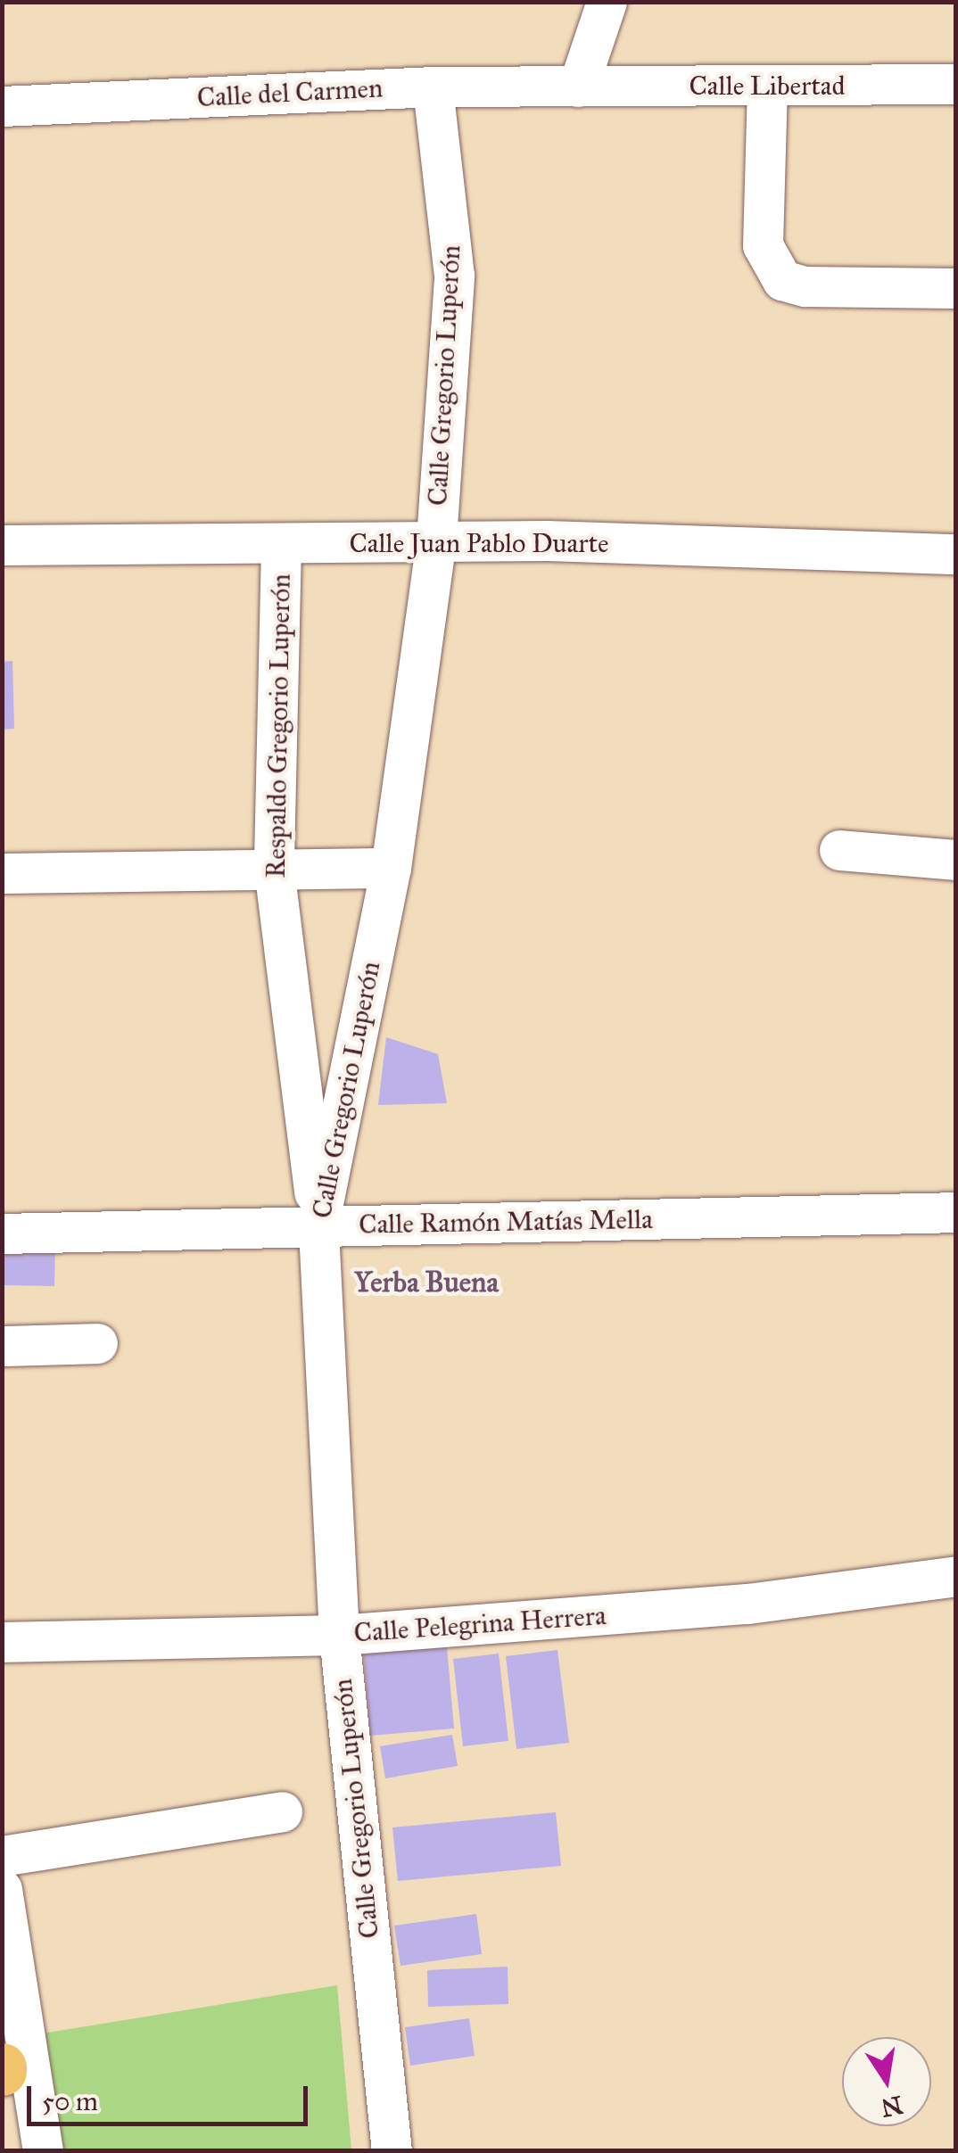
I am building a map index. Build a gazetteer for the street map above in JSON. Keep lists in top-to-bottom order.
{
  "streets": {
    "street": [
      "Calle Libertad",
      "Calle del Carmen",
      "Calle Gregorio Luperón",
      "Calle Juan Pablo Duarte",
      "Respaldo Gregorio Luperón",
      "Calle Ramón Matías Mella",
      "Calle Pelegrina Herrera"
    ]
  },
  "crossings": [
    ["Calle Libertad", "Calle del Carmen"],
    ["Calle del Carmen", "Calle Gregorio Luperón"],
    ["Calle Gregorio Luperón", "Calle Juan Pablo Duarte"],
    ["Calle Gregorio Luperón", "Respaldo Gregorio Luperón"],
    ["Calle Gregorio Luperón", "Calle Ramón Matías Mella"],
    ["Calle Gregorio Luperón", "Calle Pelegrina Herrera"],
    ["Calle Juan Pablo Duarte", "Respaldo Gregorio Luperón"],
    ["Respaldo Gregorio Luperón", "Calle Ramón Matías Mella"]
  ],
  "districts": ["Yerba Buena"],
  "scale_bar": "50 m",
  "north": "bottom"
}
